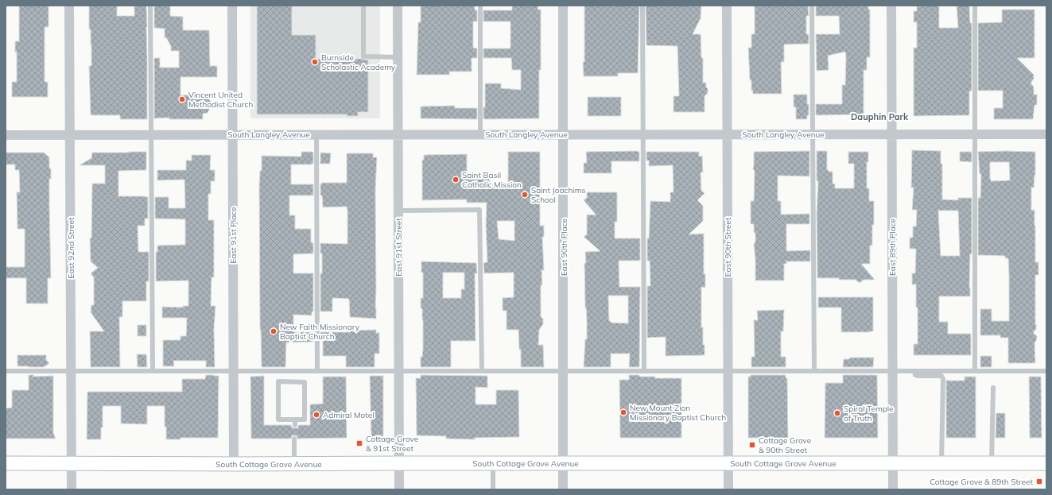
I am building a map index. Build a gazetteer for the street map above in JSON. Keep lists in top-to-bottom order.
{
  "streets": {
    "main road": ["South Cottage Grove Avenue"],
    "street": [
      "South Langley Avenue",
      "East 91st Place",
      "East 91st Street",
      "East 90th Place",
      "East 90th Street",
      "East 89th Place",
      "East 92nd Street"
    ]
  },
  "crossings": [
    ["South Langley Avenue", "East 91st Place"],
    ["South Langley Avenue", "East 91st Street"],
    ["South Langley Avenue", "East 90th Place"],
    ["South Langley Avenue", "East 90th Street"],
    ["South Langley Avenue", "East 89th Place"],
    ["South Langley Avenue", "East 92nd Street"],
    ["East 91st Place", "South Cottage Grove Avenue"],
    ["East 91st Street", "South Cottage Grove Avenue"],
    ["East 90th Place", "South Cottage Grove Avenue"],
    ["East 90th Street", "South Cottage Grove Avenue"],
    ["East 89th Place", "South Cottage Grove Avenue"],
    ["East 92nd Street", "South Cottage Grove Avenue"]
  ],
  "districts": ["Dauphin Park"],
  "places": {
    "other": [
      "Burnside Scholastic Academy",
      "Vincent United Methodist Church",
      "Saint Basil Catholic Mission",
      "Saint Joachims School",
      "New Faith Missionary Baptist Church",
      "New Mount Zion Missionary Baptist Church",
      "Spiral Temple of Truth",
      "Admiral Motel"
    ],
    "transit": ["Cottage Grove & 91st Street", "Cottage Grove & 90th Street", "Cottage Grove & 89th Street"]
  }
}
